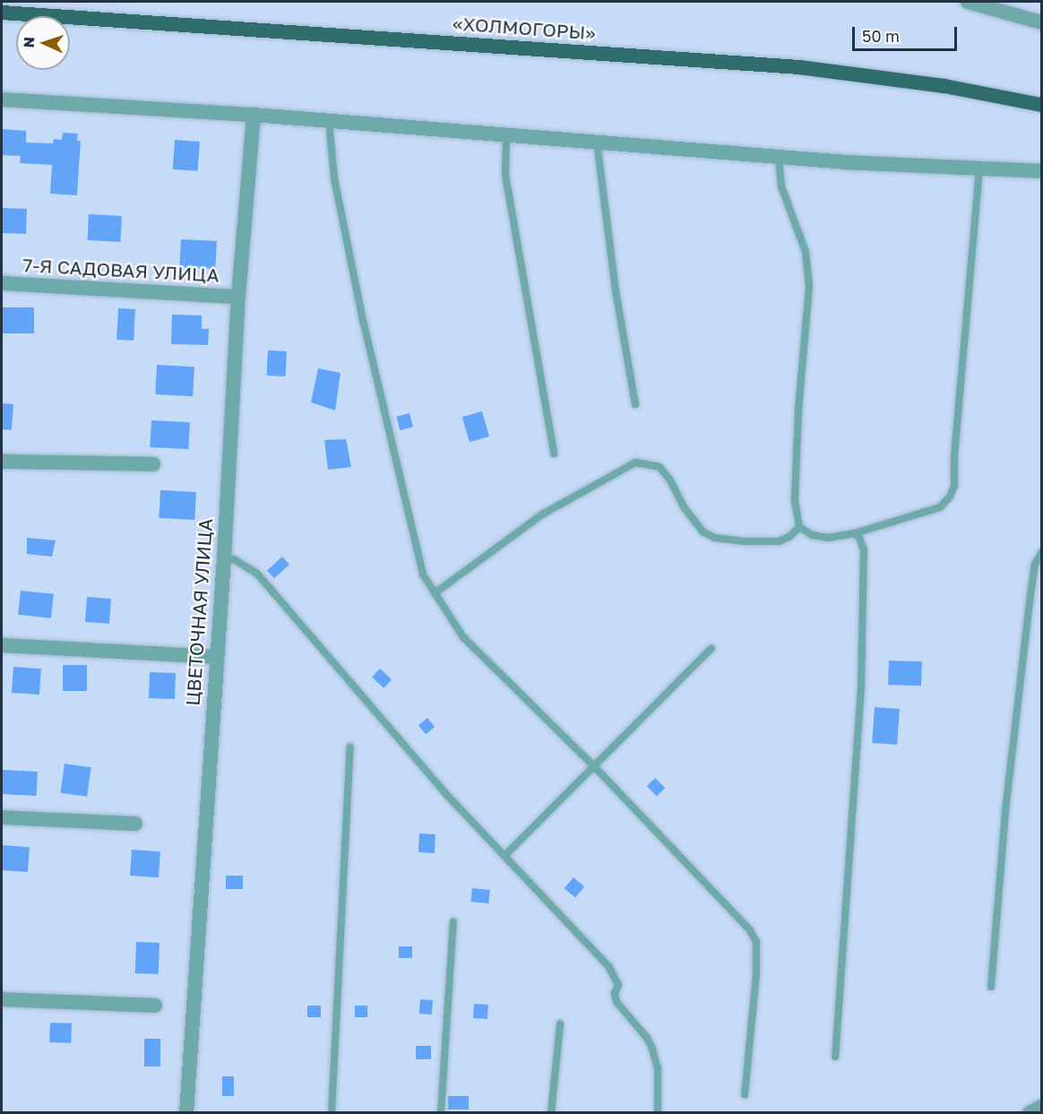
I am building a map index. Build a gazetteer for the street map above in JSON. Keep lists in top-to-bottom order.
{
  "streets": {
    "highway": ["«ХОЛМОГОРЫ»"],
    "street": ["7-Я САДОВАЯ УЛИЦА", "ЦВЕТОЧНАЯ УЛИЦА"]
  },
  "crossings": [
    ["7-Я САДОВАЯ УЛИЦА", "ЦВЕТОЧНАЯ УЛИЦА"]
  ],
  "scale_bar": "50 m",
  "north": "left"
}
